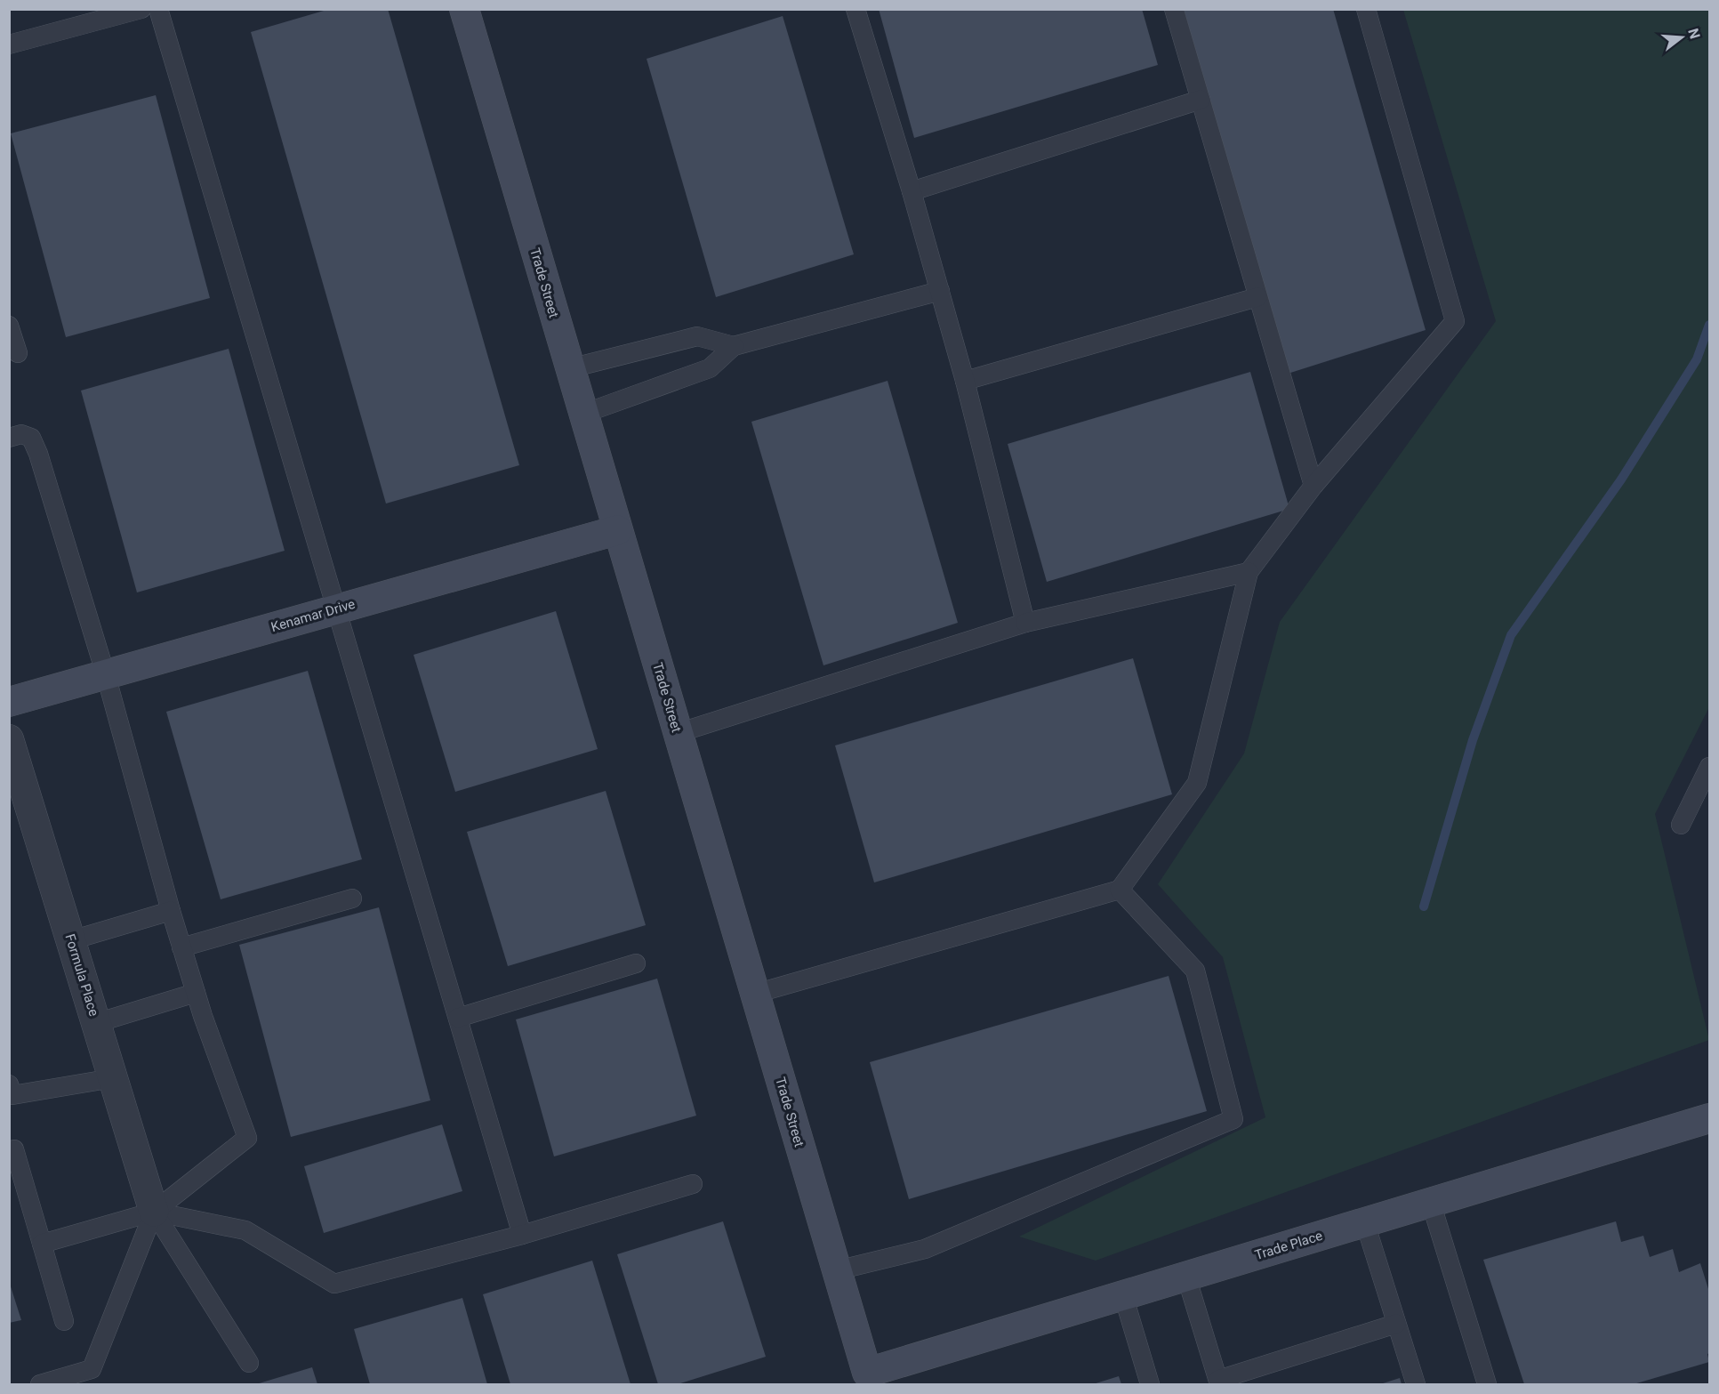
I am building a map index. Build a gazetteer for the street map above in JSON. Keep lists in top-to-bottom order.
{
  "streets": {
    "street": [
      "Trade Street",
      "Kenamar Drive",
      "Formula Place",
      "Trade Place"
    ]
  },
  "crossings": [
    ["Trade Street", "Kenamar Drive"],
    ["Trade Street", "Trade Place"]
  ],
  "north": "right"
}
